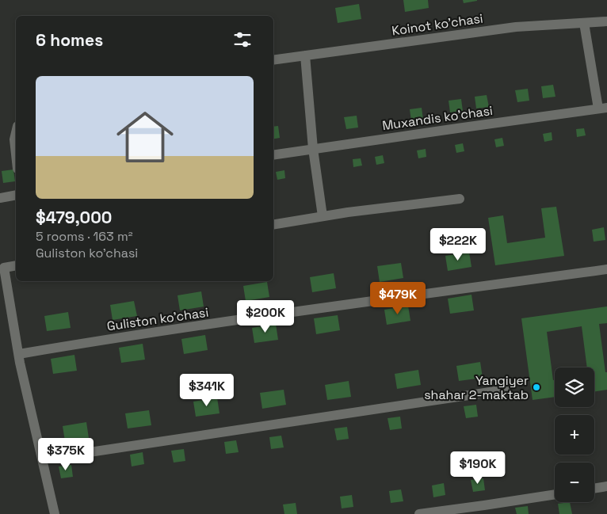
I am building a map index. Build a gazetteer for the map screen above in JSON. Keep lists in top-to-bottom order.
{
  "streets": {
    "street": ["Koinot ko'chasi", "Muxandis ko'chasi", "Guliston ko'chasi"]
  },
  "places": ["Yangiyer shahar 2-maktab"],
  "page": {
    "heading": "6 homes",
    "list": [
      {
        "name": "$479,000",
        "note": "5 rooms · 163 m² · Guliston ko'chasi"
      }
    ],
    "price": [
      "$222K",
      "$479K",
      "$200K",
      "$341K",
      "$375K",
      "$190K"
    ],
    "map_buttons": ["+", "−"]
  }
}
